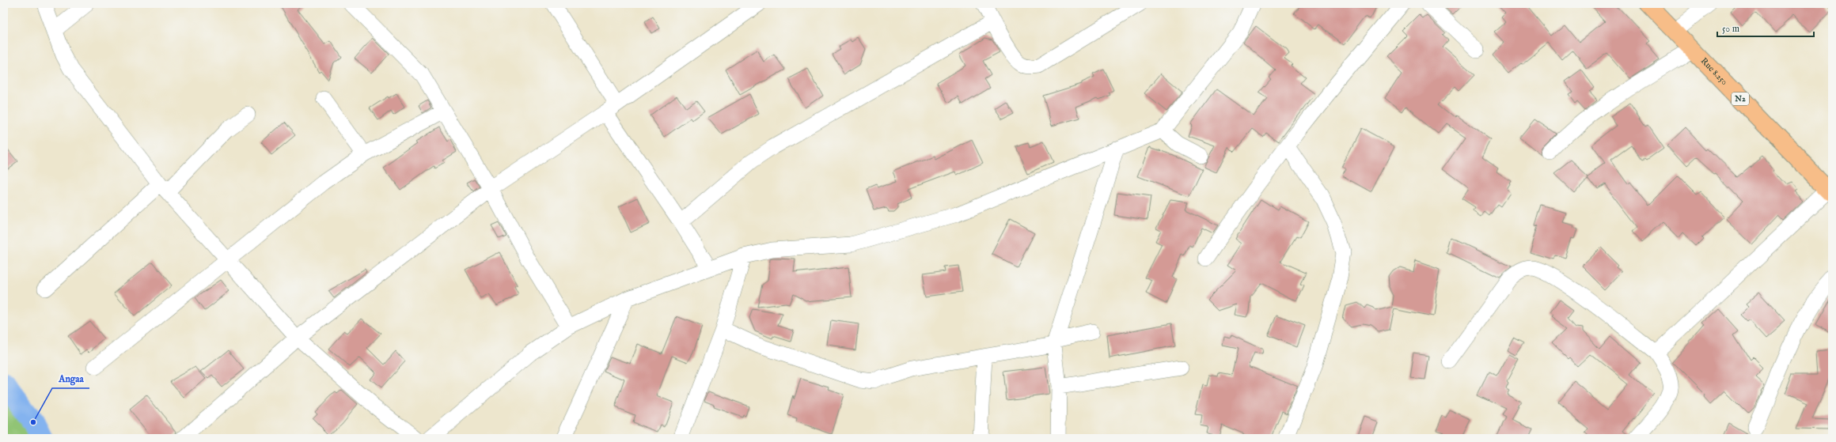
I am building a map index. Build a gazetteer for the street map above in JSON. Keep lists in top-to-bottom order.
{
  "streets": {
    "highway": ["Rue 8.250", "N2"]
  },
  "places": ["Angaa"],
  "scale_bar": "50 m"
}
